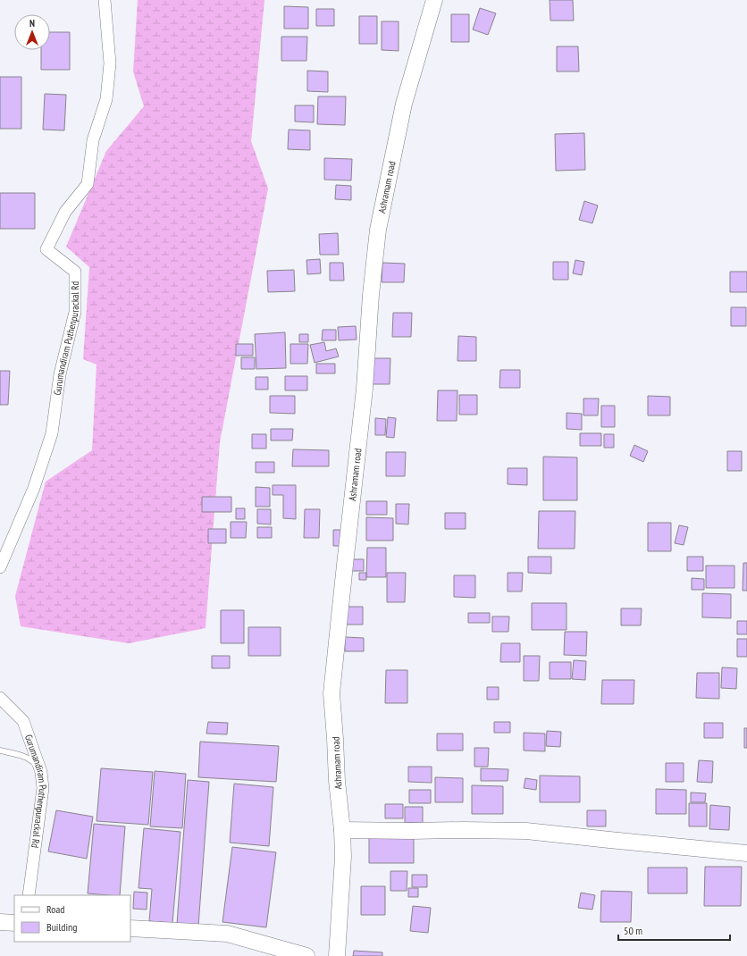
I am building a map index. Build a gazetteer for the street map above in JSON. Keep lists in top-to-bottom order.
{
  "streets": {
    "main road": ["Ashramam road"],
    "street": ["Gurumandiram Puthenpurackal Rd"]
  },
  "legend": ["Road", "Building"],
  "scale_bar": "50 m",
  "north": "top"
}
